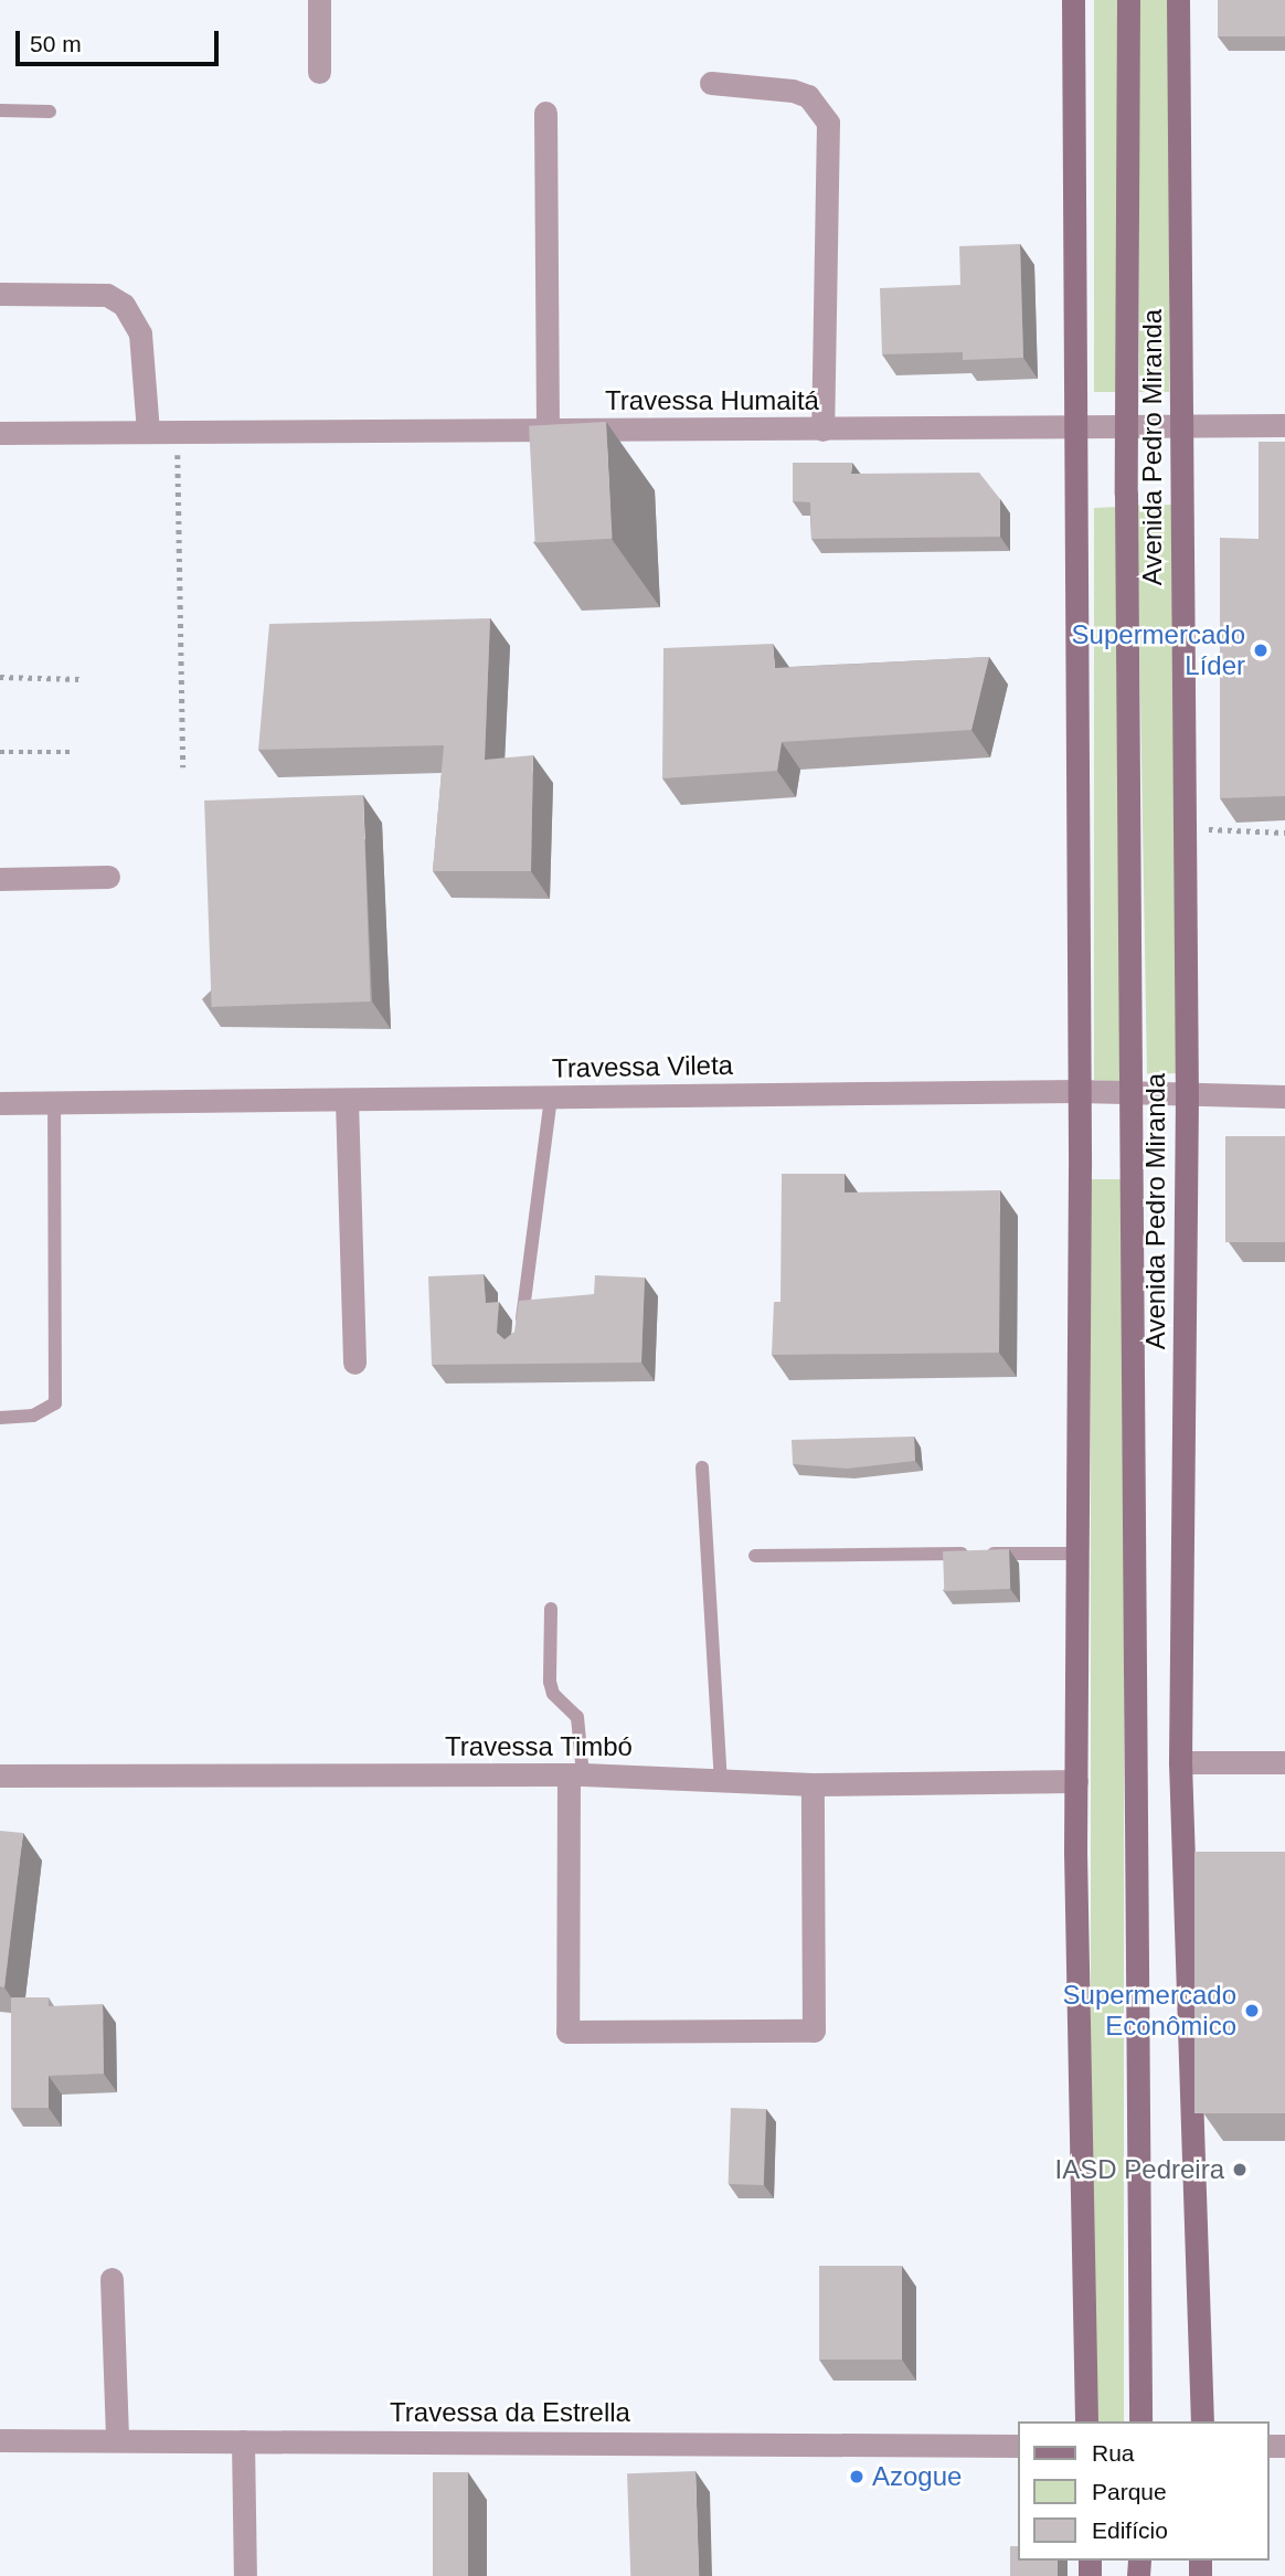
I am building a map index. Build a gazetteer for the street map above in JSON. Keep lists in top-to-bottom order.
{
  "streets": {
    "main road": ["Avenida Pedro Miranda"],
    "street": [
      "Travessa Humaitá",
      "Travessa Vileta",
      "Travessa Timbó",
      "Travessa da Estrella"
    ]
  },
  "crossings": [
    ["Travessa Humaitá", "Avenida Pedro Miranda"],
    ["Avenida Pedro Miranda", "Travessa Vileta"]
  ],
  "places": [
    "Supermercado Líder",
    "Supermercado Econômico",
    "IASD Pedreira",
    "Azogue"
  ],
  "legend": ["Rua", "Parque", "Edifício"],
  "scale_bar": "50 m"
}
